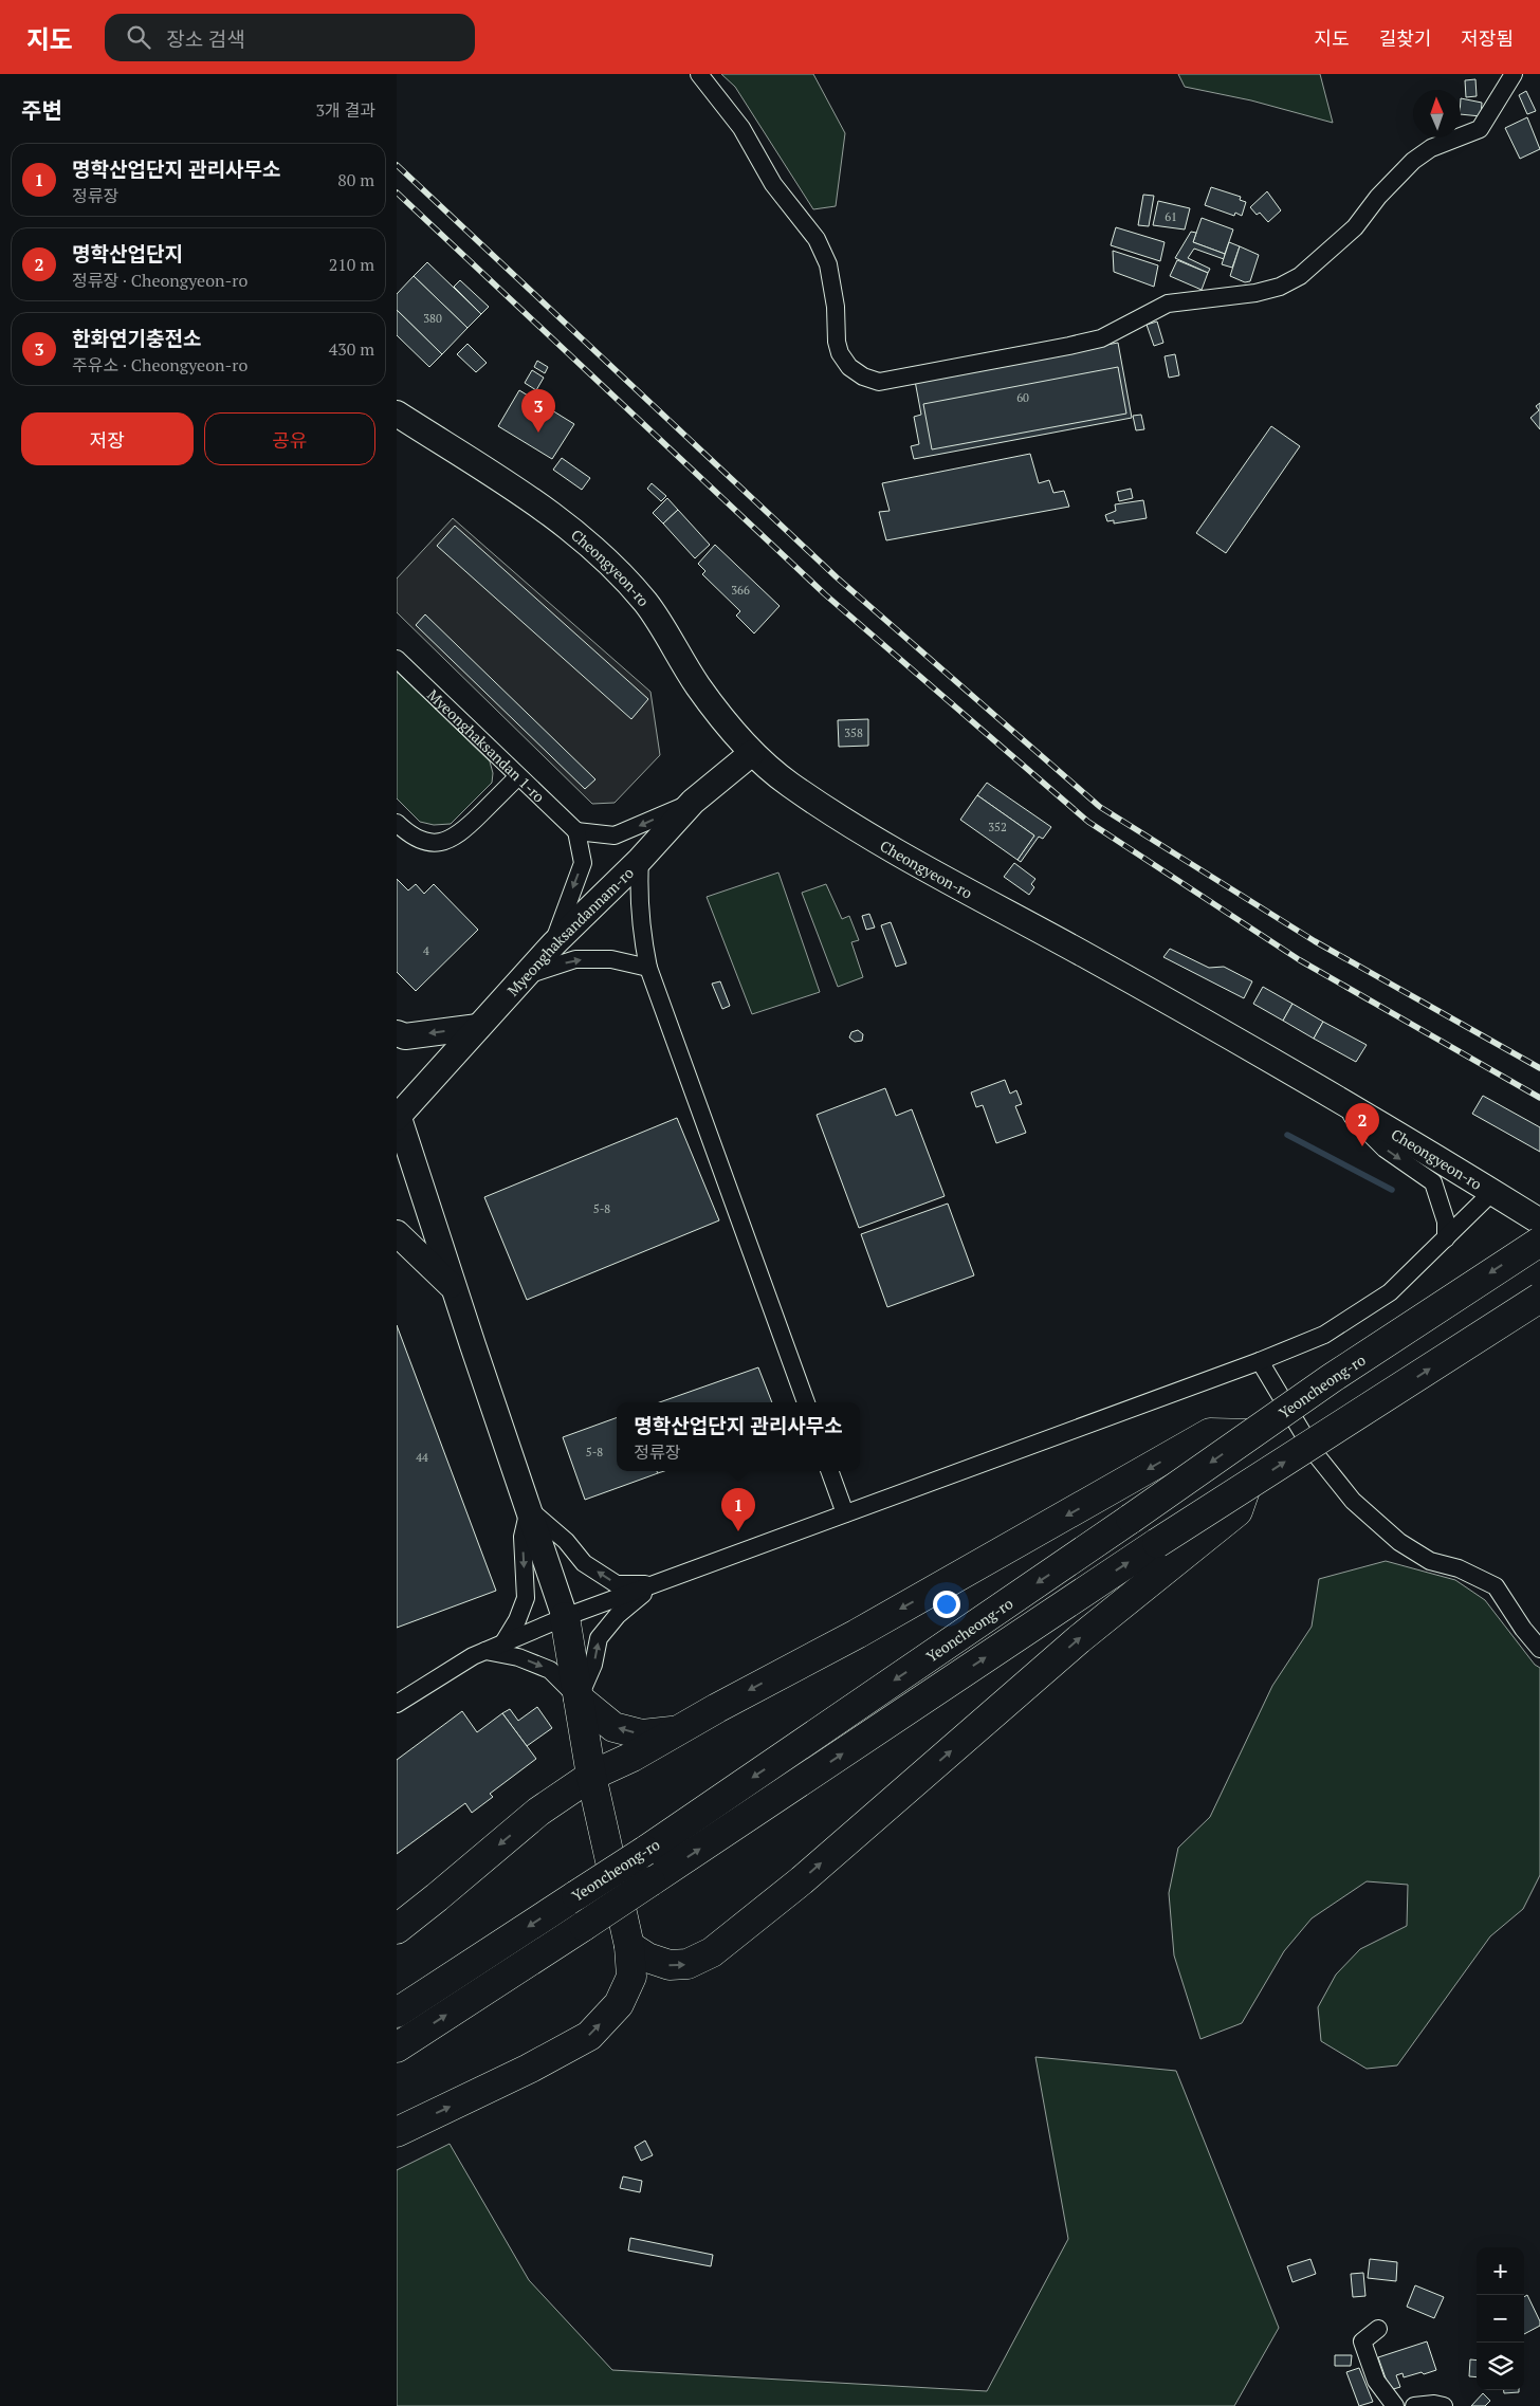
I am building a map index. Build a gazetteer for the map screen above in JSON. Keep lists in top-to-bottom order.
{
  "streets": {
    "highway": ["Yeoncheong-ro"],
    "main road": ["Cheongyeon-ro", "Myeonghaksandannam-ro"],
    "street": ["Myeonghaksandan 1-ro"]
  },
  "crossings": [
    ["Cheongyeon-ro", "Myeonghaksandannam-ro"]
  ],
  "house_numbers": [
    "61",
    "380",
    "60",
    "366",
    "358",
    "352",
    "4",
    "5-8",
    "5-8",
    "44"
  ],
  "north": "top",
  "page": {
    "header": "지도",
    "search": "장소 검색",
    "nav": ["지도", "길찾기", "저장됨"],
    "heading": ["주변", "3개 결과"],
    "list": [
      {
        "mark": "1",
        "name": "명학산업단지 관리사무소",
        "note": "정류장",
        "value": "80 m"
      },
      {
        "mark": "2",
        "name": "명학산업단지",
        "note": "정류장 · Cheongyeon-ro",
        "value": "210 m"
      },
      {
        "mark": "3",
        "name": "한화연기충전소",
        "note": "주유소 · Cheongyeon-ro",
        "value": "430 m"
      }
    ],
    "pins": ["3", "2", "1"],
    "buttons": ["저장", "공유"],
    "popup": ["명학산업단지 관리사무소", "정류장"],
    "map_buttons": ["+", "−"]
  }
}
